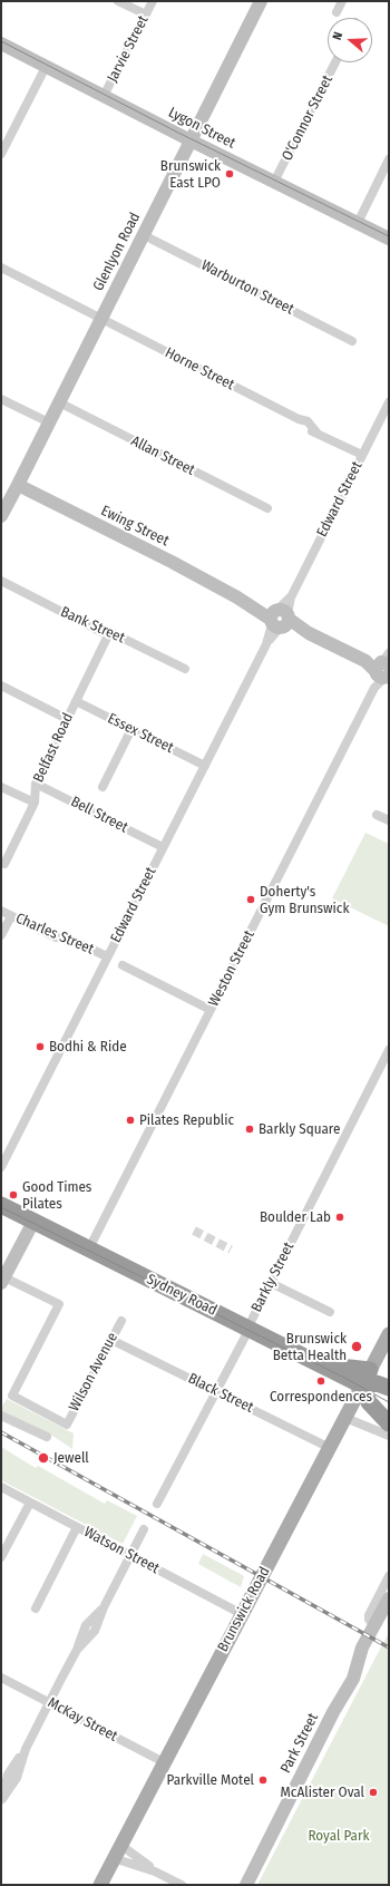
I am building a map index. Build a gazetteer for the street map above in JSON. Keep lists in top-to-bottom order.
{
  "streets": {
    "highway": ["Sydney Road"],
    "main road": ["Brunswick Road"],
    "street": [
      "Jarvie Street",
      "O'Connor Street",
      "Lygon Street",
      "Glenlyon Road",
      "Warburton Street",
      "Horne Street",
      "Allan Street",
      "Edward Street",
      "Ewing Street",
      "Bank Street",
      "Essex Street",
      "Belfast Road",
      "Bell Street",
      "Charles Street",
      "Weston Street",
      "Barkly Street",
      "Wilson Avenue",
      "Black Street",
      "Watson Street",
      "McKay Street",
      "Park Street"
    ]
  },
  "crossings": [
    ["Jarvie Street", "Lygon Street"],
    ["O'Connor Street", "Lygon Street"],
    ["Lygon Street", "Glenlyon Road"],
    ["Glenlyon Road", "Warburton Street"],
    ["Glenlyon Road", "Horne Street"],
    ["Glenlyon Road", "Allan Street"],
    ["Glenlyon Road", "Ewing Street"],
    ["Horne Street", "Edward Street"],
    ["Edward Street", "Ewing Street"],
    ["Edward Street", "Essex Street"],
    ["Edward Street", "Bell Street"],
    ["Edward Street", "Charles Street"],
    ["Ewing Street", "Weston Street"],
    ["Bank Street", "Belfast Road"],
    ["Essex Street", "Belfast Road"],
    ["Belfast Road", "Bell Street"],
    ["Weston Street", "Sydney Road"],
    ["Barkly Street", "Sydney Road"],
    ["Barkly Street", "Black Street"],
    ["Sydney Road", "Brunswick Road"],
    ["Wilson Avenue", "Black Street"],
    ["Black Street", "Brunswick Road"],
    ["Watson Street", "Brunswick Road"],
    ["Brunswick Road", "McKay Street"]
  ],
  "parks": ["Royal Park"],
  "places": [
    "Brunswick East LPO",
    "Doherty's Gym Brunswick",
    "Bodhi & Ride",
    "Pilates Republic",
    "Barkly Square",
    "Good Times Pilates",
    "Boulder Lab",
    "Brunswick Betta Health",
    "Correspondences",
    "Jewell",
    "Parkville Motel",
    "McAlister Oval"
  ],
  "north": "left"
}
